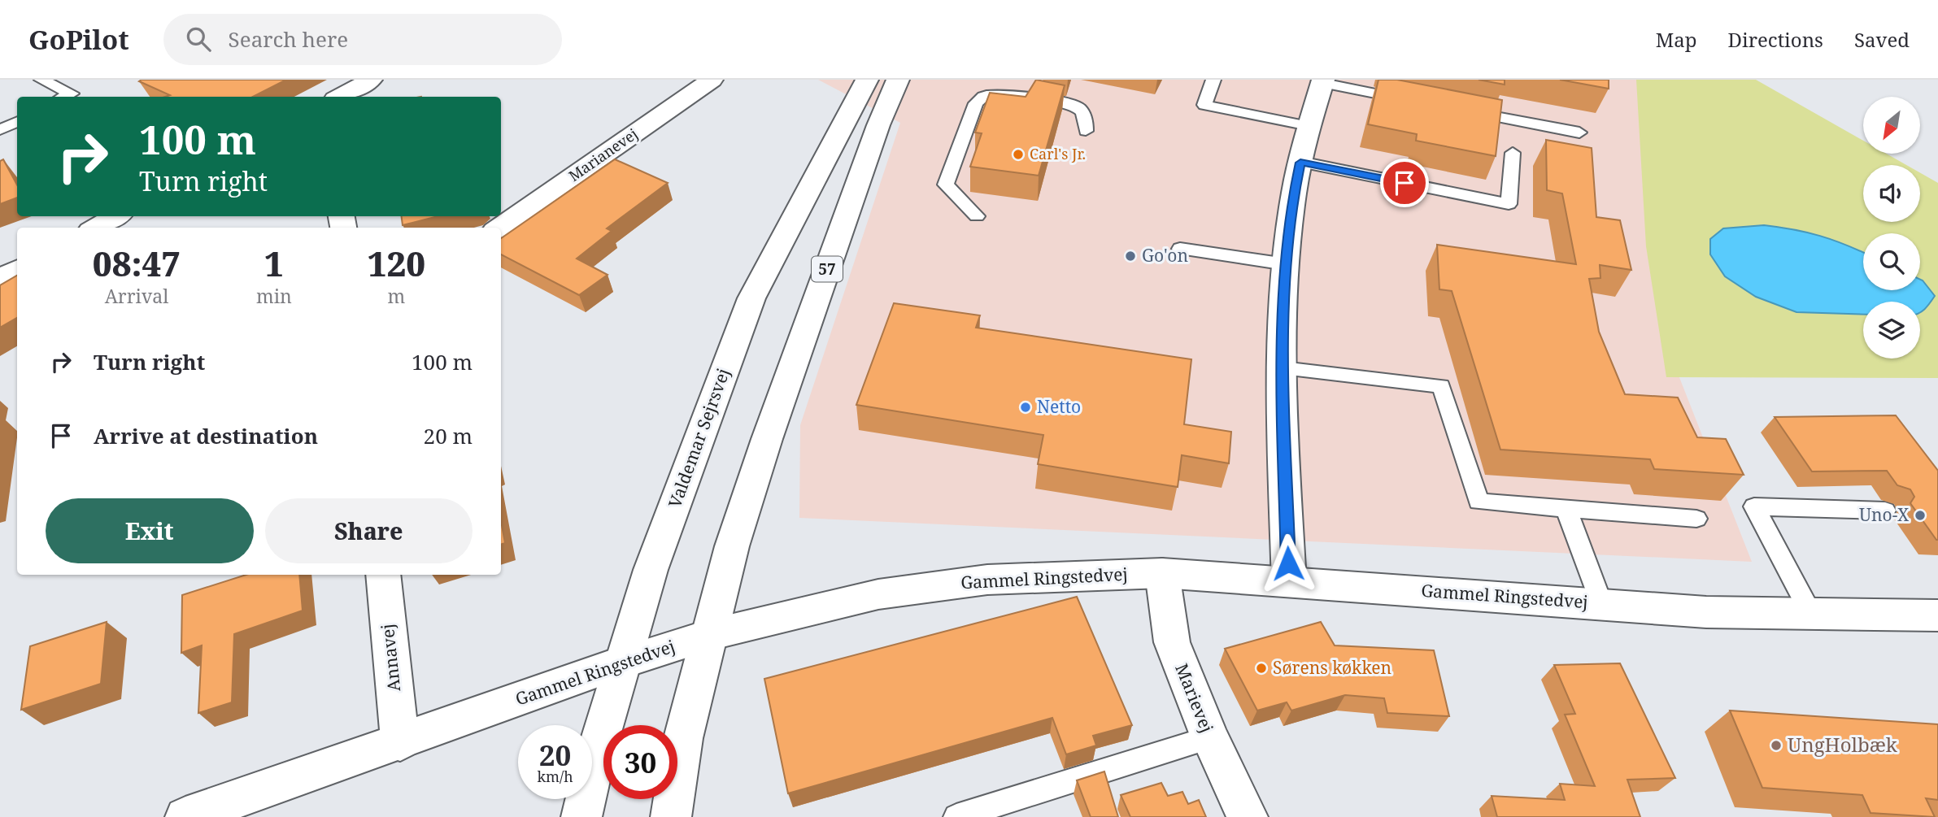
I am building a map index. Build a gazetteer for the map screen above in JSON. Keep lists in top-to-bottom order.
{
  "streets": {
    "street": [
      "Marianevej",
      "57",
      "Valdemar Sejrsvej",
      "Gammel Ringstedvej",
      "Annavej",
      "Marievej"
    ]
  },
  "crossings": [
    ["57", "Gammel Ringstedvej"],
    ["Valdemar Sejrsvej", "Gammel Ringstedvej"],
    ["Gammel Ringstedvej", "Annavej"],
    ["Gammel Ringstedvej", "Marievej"]
  ],
  "places": [
    "Carl's Jr.",
    "Go'on",
    "Netto",
    "Uno-X",
    "Sørens køkken",
    "UngHolbæk"
  ],
  "north": "bottom left",
  "page": {
    "header": "GoPilot",
    "search": "Search here",
    "nav": ["Map", "Directions", "Saved"],
    "turn": ["100 m", "Turn right"],
    "eta": [
      "08:47",
      "Arrival",
      "1",
      "min",
      "120",
      "m"
    ],
    "list": [
      {
        "name": "Turn right",
        "value": "100 m"
      },
      {
        "name": "Arrive at destination",
        "value": "20 m"
      }
    ],
    "buttons": ["Exit", "Share"],
    "speed": "20 km/h",
    "limit": "30"
  }
}
